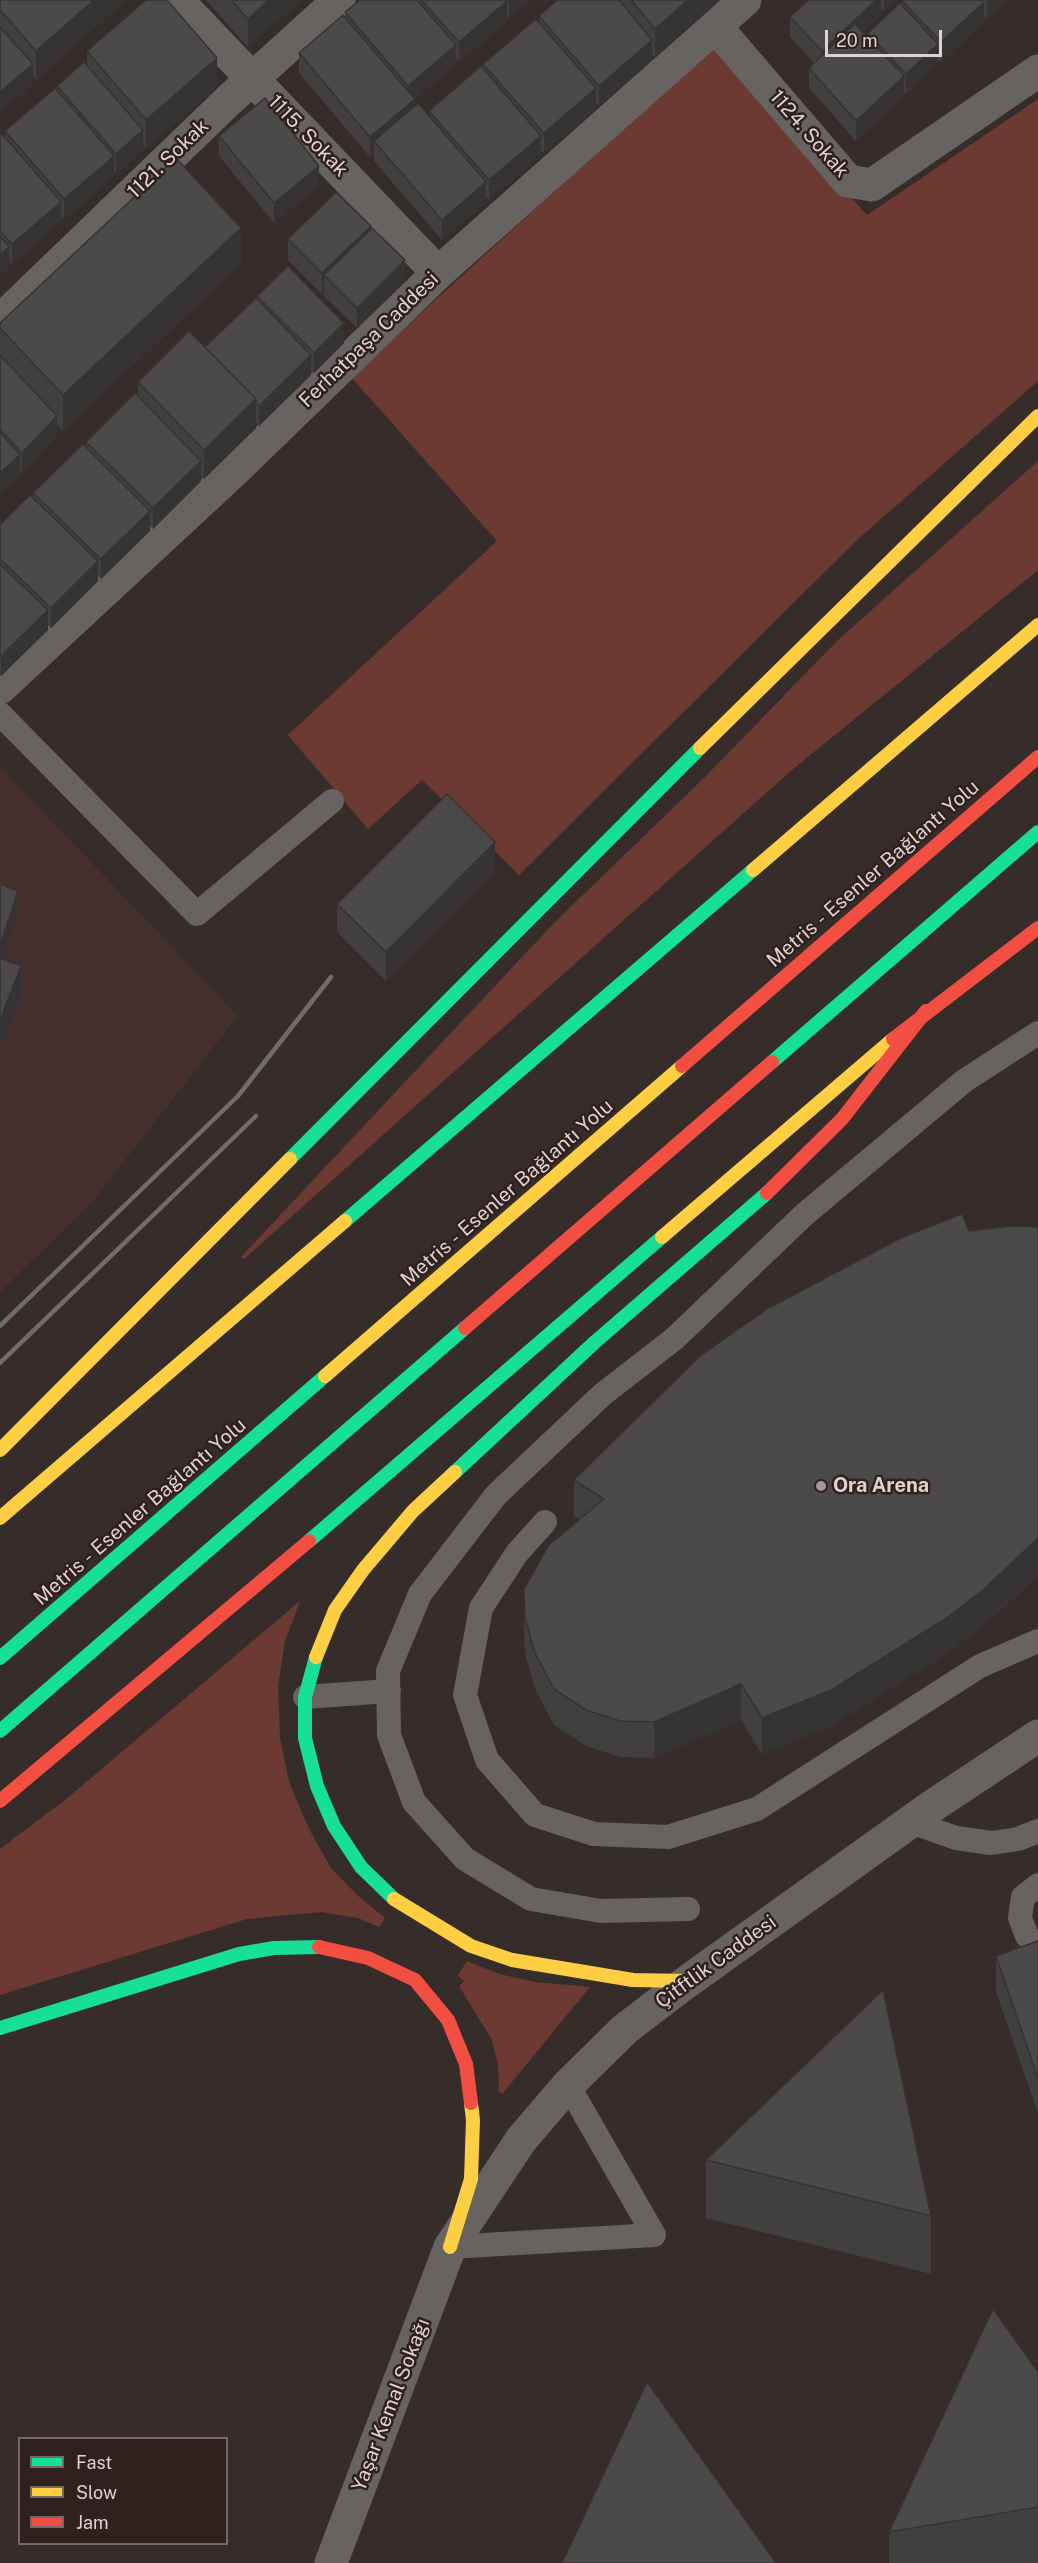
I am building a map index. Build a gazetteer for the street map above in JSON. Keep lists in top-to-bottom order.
{
  "streets": {
    "highway": ["Metris - Esenler Bağlantı Yolu"],
    "street": [
      "1124. Sokak",
      "1115. Sokak",
      "1121. Sokak",
      "Ferhatpaşa Caddesi",
      "Çitftlik Caddesi",
      "Yaşar Kemal Sokağı"
    ]
  },
  "crossings": [
    ["1124. Sokak", "Ferhatpaşa Caddesi"],
    ["1115. Sokak", "1121. Sokak"],
    ["1115. Sokak", "Ferhatpaşa Caddesi"],
    ["Çitftlik Caddesi", "Yaşar Kemal Sokağı"]
  ],
  "places": ["Ora Arena"],
  "legend": ["Fast", "Slow", "Jam"],
  "scale_bar": "20 m"
}
